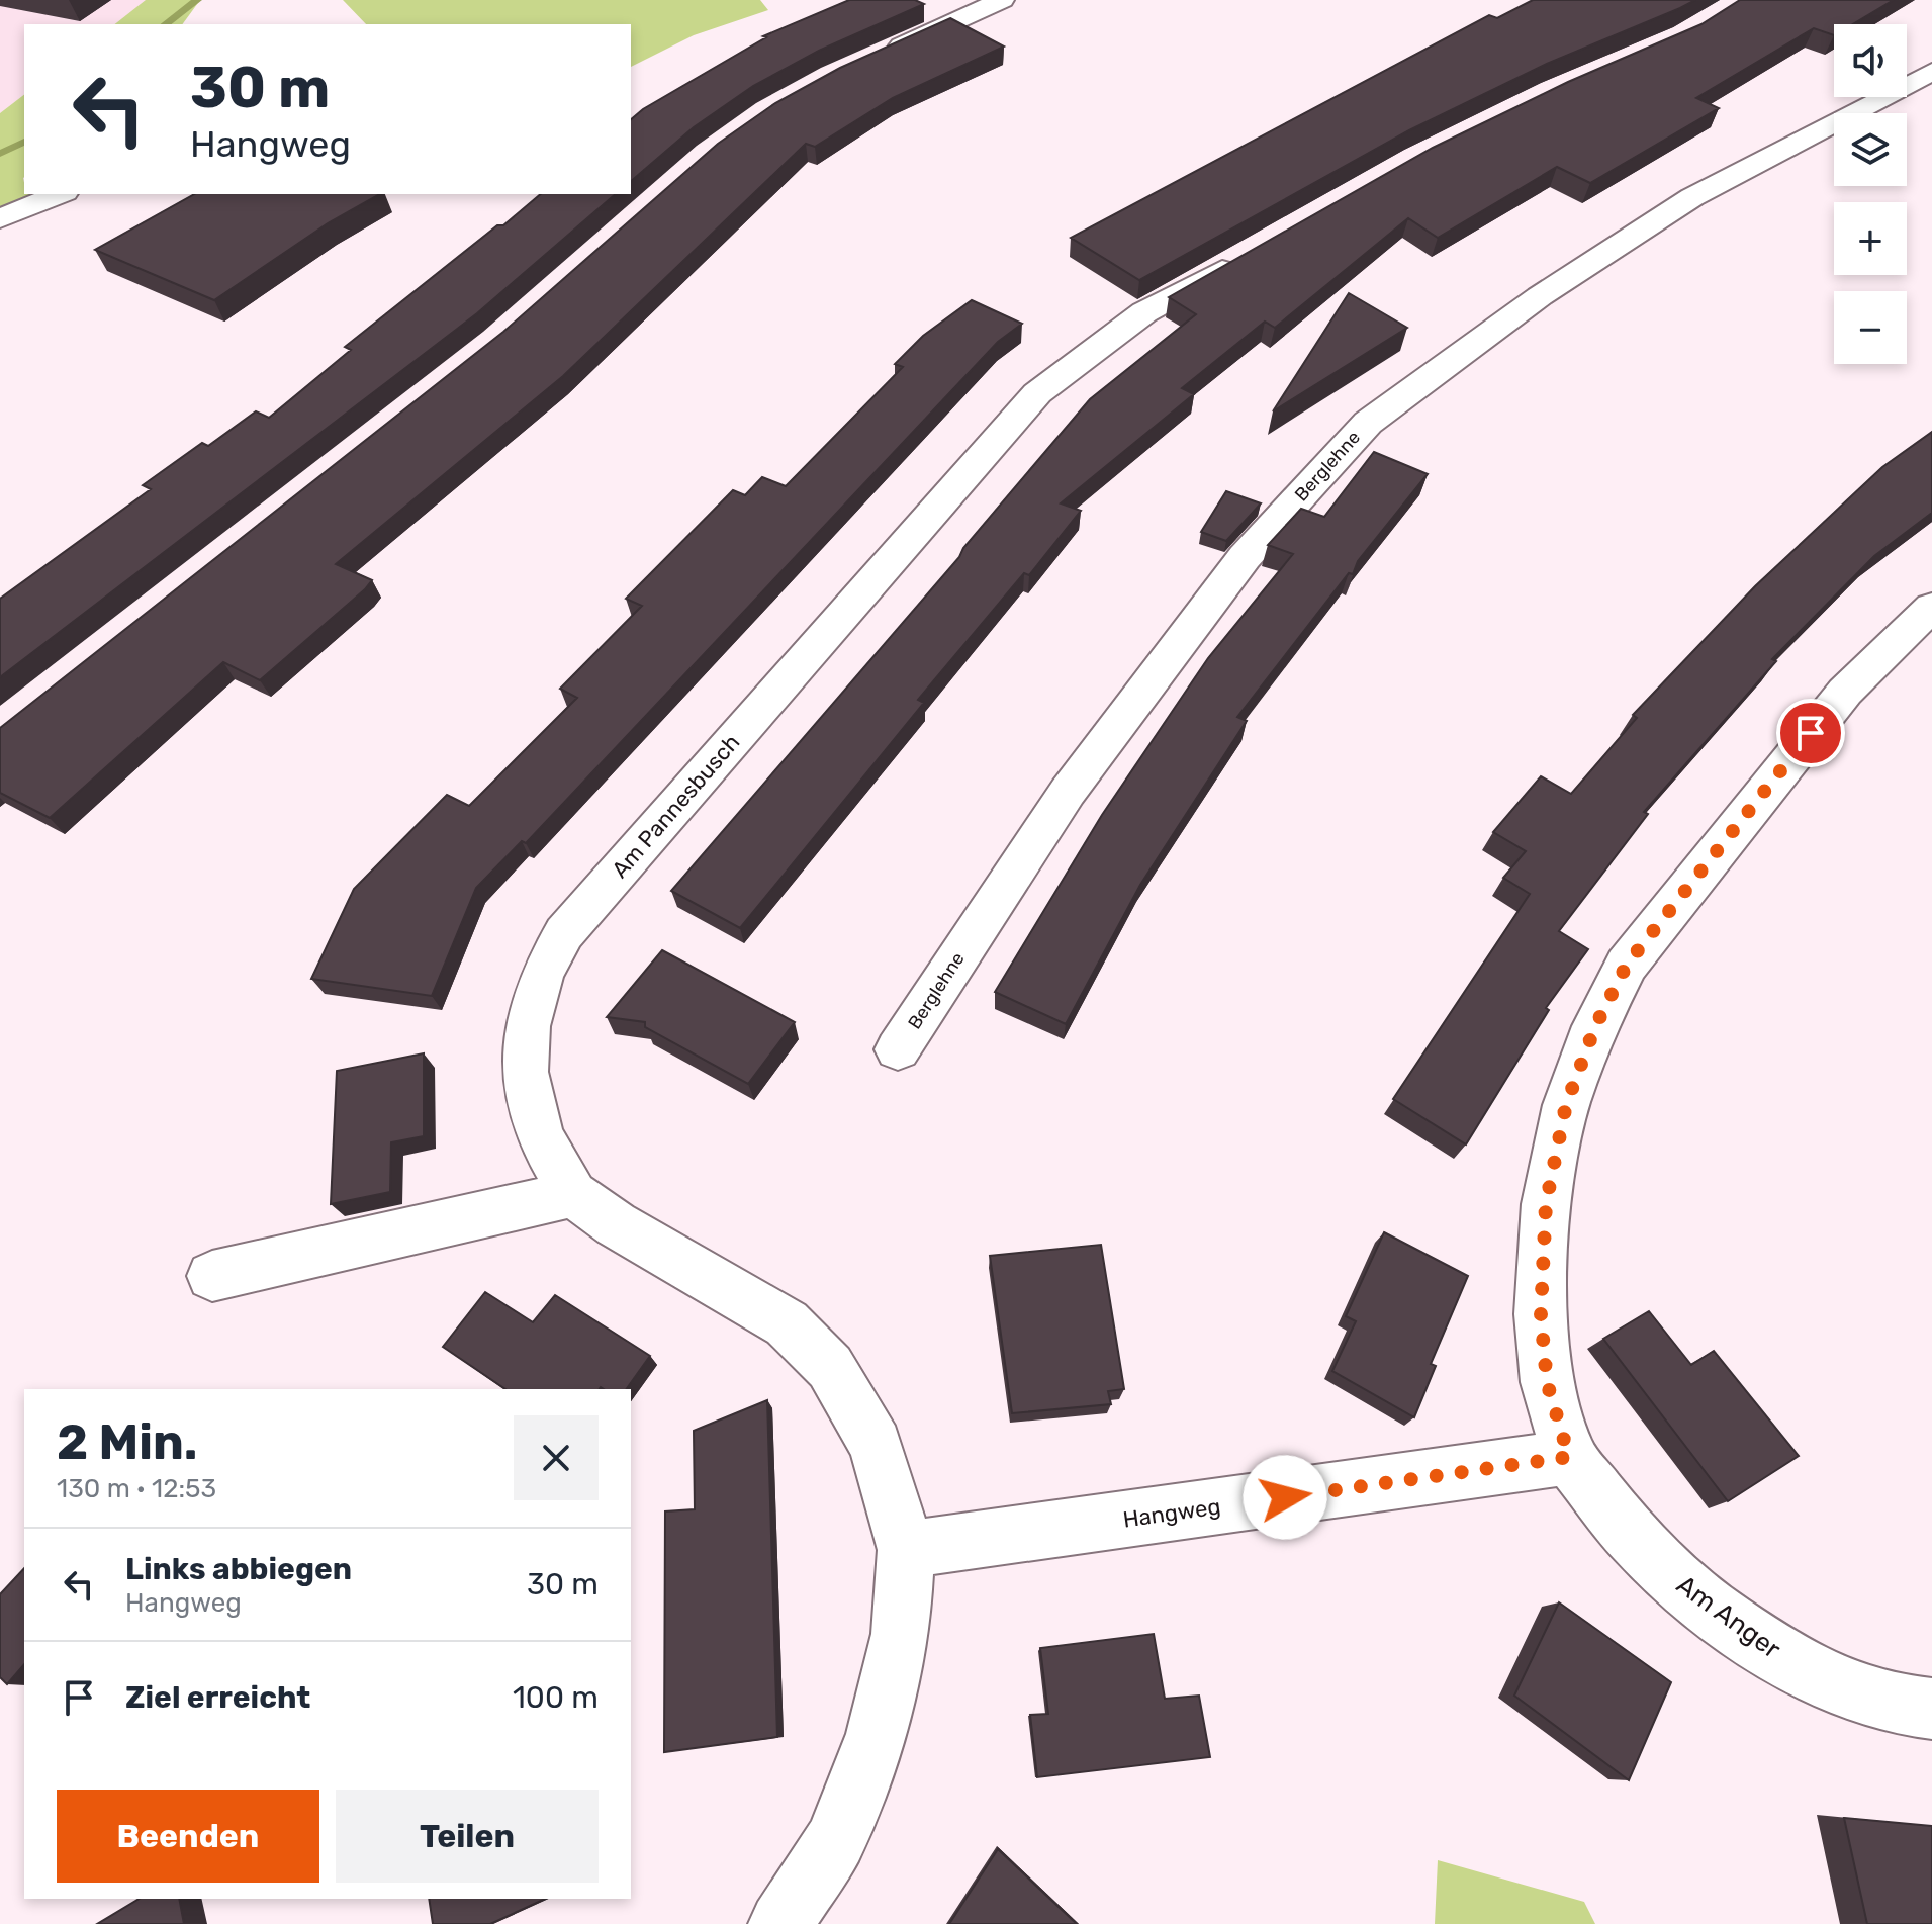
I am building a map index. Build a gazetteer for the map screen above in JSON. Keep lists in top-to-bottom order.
{
  "streets": {
    "street": [
      "Berglehne",
      "Am Pannesbusch",
      "Hangweg",
      "Am Anger"
    ]
  },
  "crossings": [
    ["Am Pannesbusch", "Hangweg"],
    ["Hangweg", "Am Anger"]
  ],
  "page": {
    "map_buttons": ["+", "−"],
    "turn": ["30 m", "Hangweg"],
    "heading": ["2 Min.", "130 m · 12:53"],
    "list": [
      {
        "name": "Links abbiegen",
        "note": "Hangweg",
        "value": "30 m"
      },
      {
        "name": "Ziel erreicht",
        "value": "100 m"
      }
    ],
    "buttons": ["Beenden", "Teilen"]
  }
}
